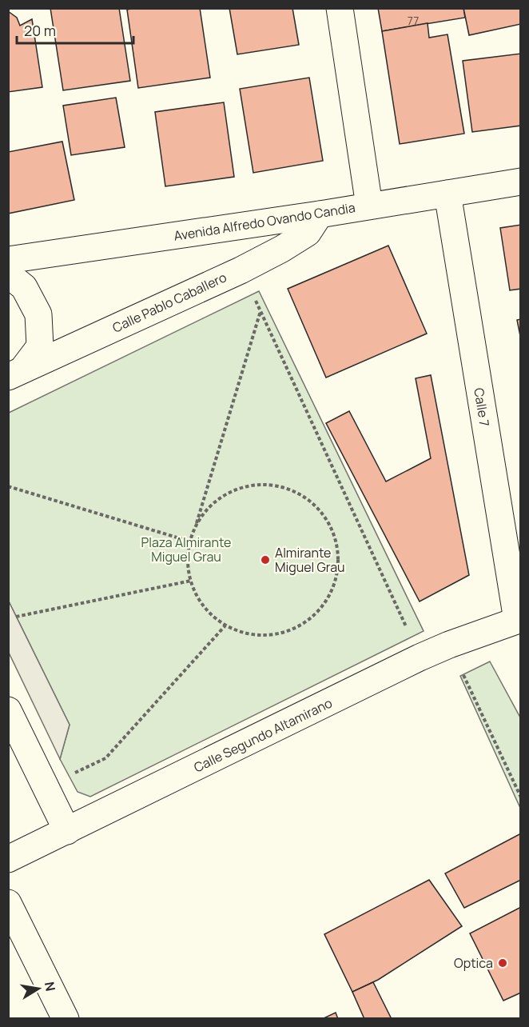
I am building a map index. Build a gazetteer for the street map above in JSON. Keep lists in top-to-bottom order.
{
  "streets": {
    "street": [
      "Avenida Alfredo Ovando Candia",
      "Calle Pablo Caballero",
      "Calle 7",
      "Calle Segundo Altamirano"
    ]
  },
  "crossings": [
    ["Avenida Alfredo Ovando Candia", "Calle Pablo Caballero"],
    ["Avenida Alfredo Ovando Candia", "Calle 7"],
    ["Calle 7", "Calle Segundo Altamirano"]
  ],
  "parks": ["Plaza Almirante Miguel Grau"],
  "places": ["Almirante Miguel Grau", "Optica"],
  "house_numbers": ["77"],
  "scale_bar": "20 m",
  "north": "right"
}
